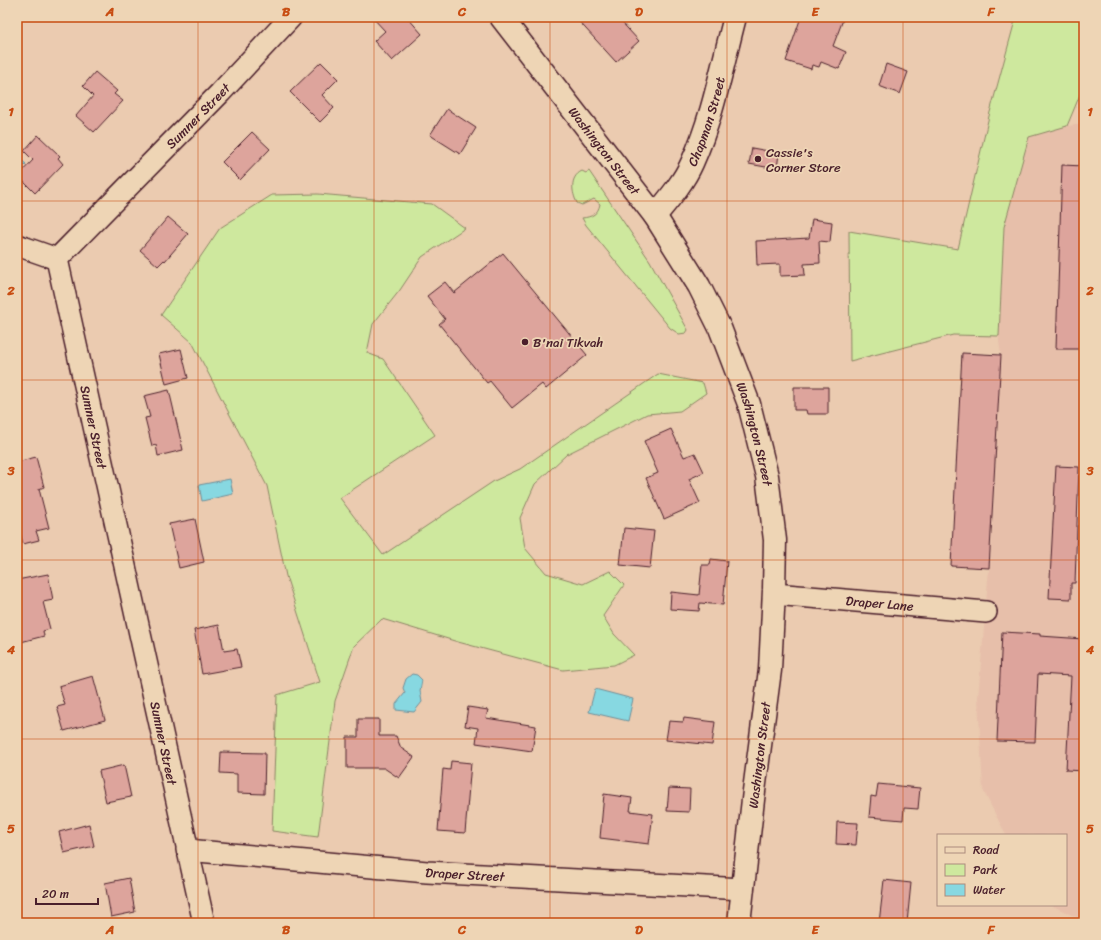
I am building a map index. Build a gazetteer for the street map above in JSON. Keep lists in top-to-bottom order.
{
  "streets": {
    "main road": ["Chapman Street", "Washington Street"],
    "street": ["Sumner Street", "Draper Lane", "Draper Street"]
  },
  "crossings": [
    ["Sumner Street", "Draper Street"],
    ["Chapman Street", "Washington Street"],
    ["Washington Street", "Draper Lane"],
    ["Washington Street", "Draper Street"]
  ],
  "places": ["Cassie's Corner Store", "B'nai Tikvah"],
  "legend": ["Road", "Park", "Water"],
  "scale_bar": "20 m",
  "grid": {
    "columns": [
      "A",
      "B",
      "C",
      "D",
      "E",
      "F"
    ],
    "rows": [
      "1",
      "2",
      "3",
      "4",
      "5"
    ]
  }
}
